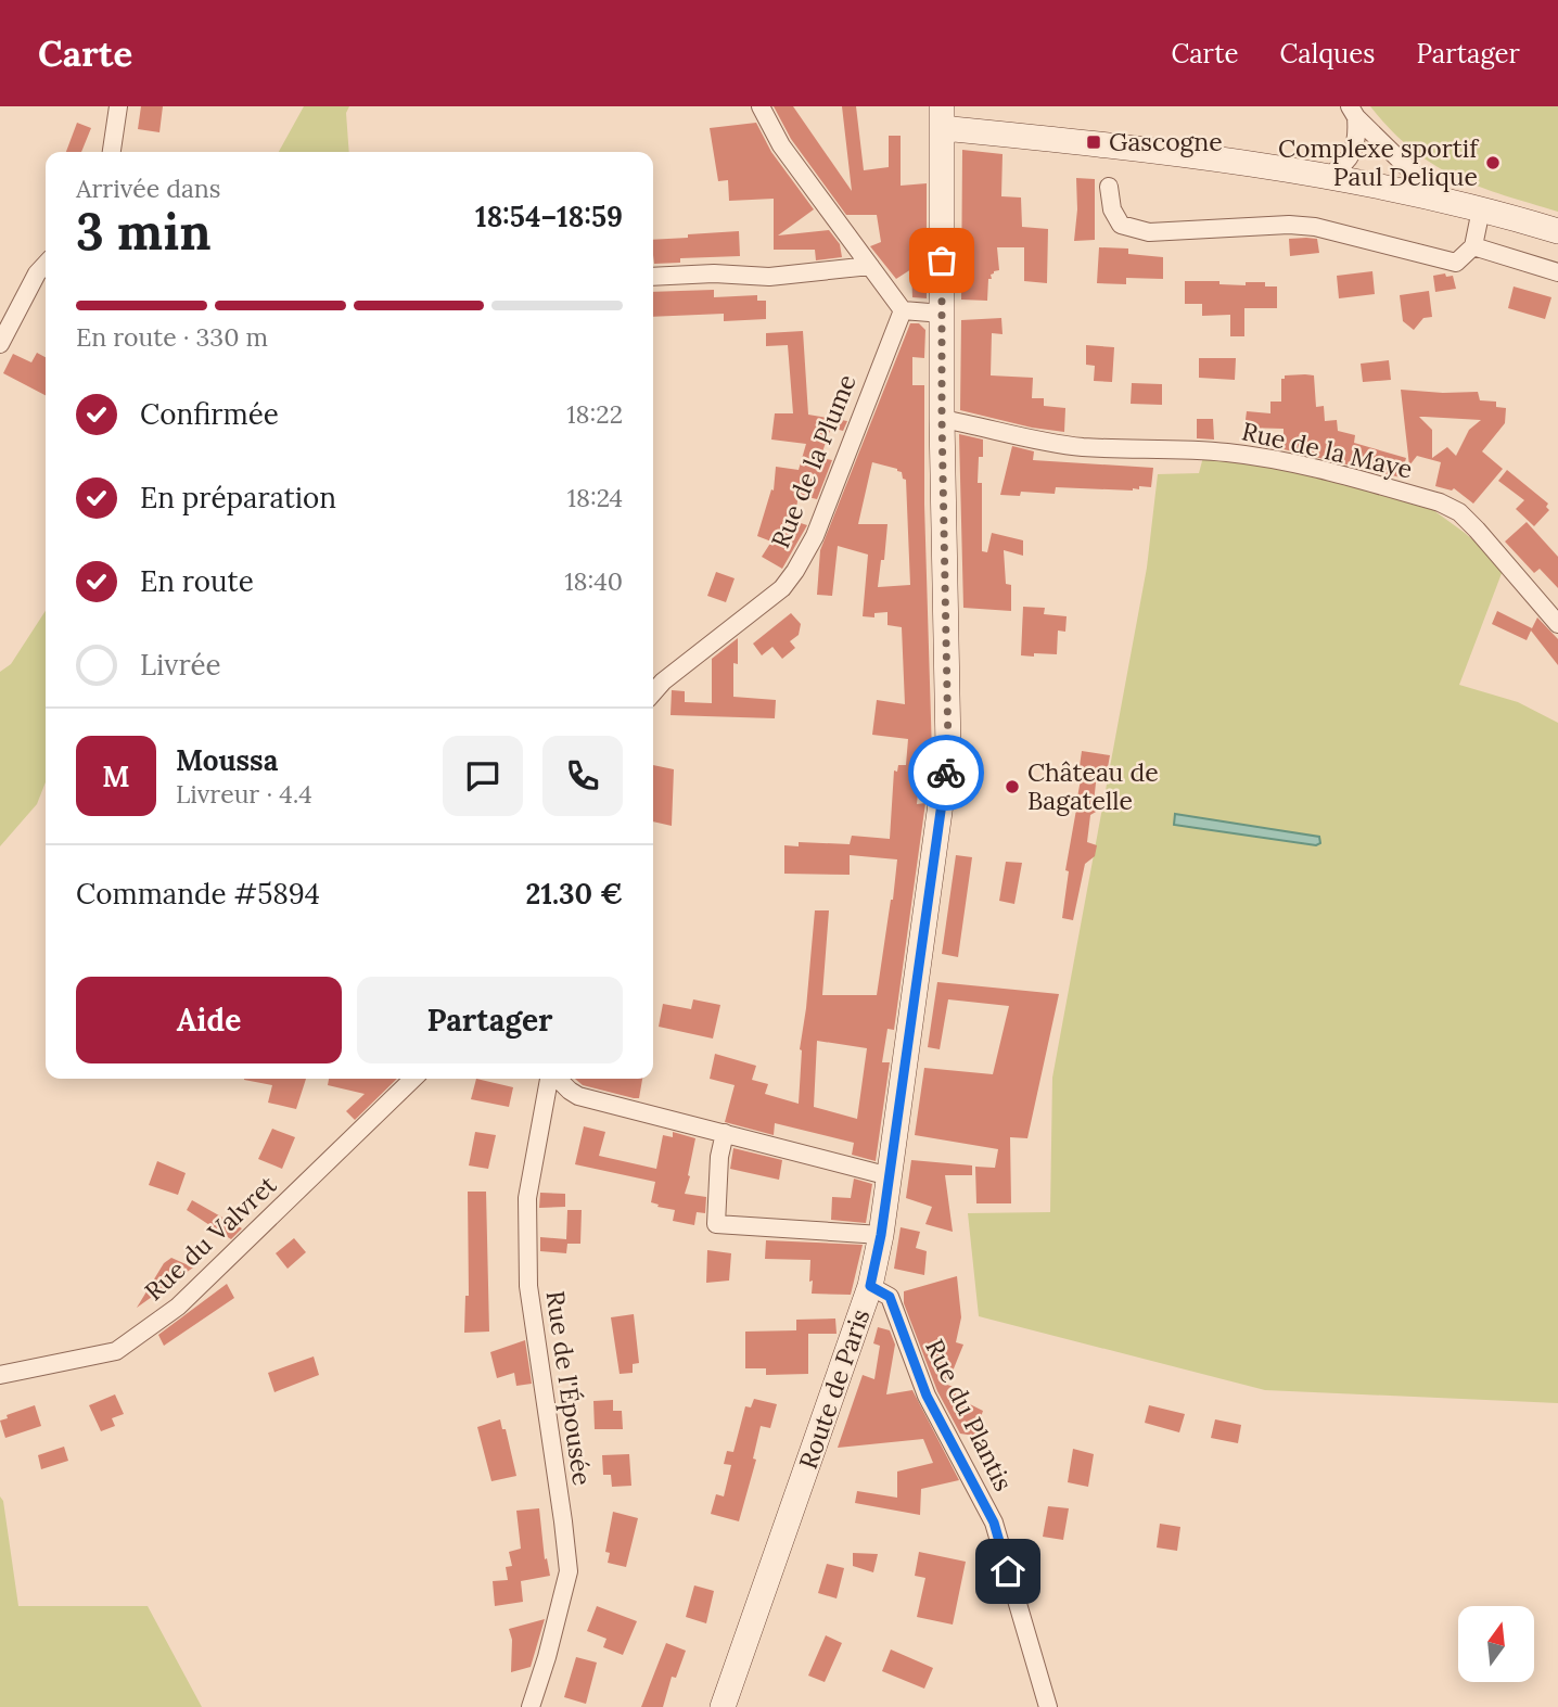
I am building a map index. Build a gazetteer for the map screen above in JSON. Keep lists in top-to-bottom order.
{
  "streets": {
    "main road": ["Route de Paris"],
    "street": [
      "Rue de la Maye",
      "Rue de la Plume",
      "Rue du Valvret",
      "Rue de l'Épousée",
      "Rue du Plantis"
    ]
  },
  "crossings": [
    ["Rue de la Maye", "Route de Paris"],
    ["Route de Paris", "Rue du Plantis"]
  ],
  "places": {
    "transit": ["Gascogne"],
    "other": ["Complexe sportif Paul Delique", "Château de Bagatelle"]
  },
  "north": "top",
  "page": {
    "header": "Carte",
    "nav": ["Carte", "Calques", "Partager"],
    "heading": ["3 min", "Arrivée dans", "18:54–18:59"],
    "panel": [
      "Moussa",
      "Livreur · 4.4",
      "Commande #5894",
      "21.30 €"
    ],
    "bar": "En route · 330 m",
    "list": [
      ["Confirmée", "18:22"],
      ["En préparation", "18:24"],
      ["En route", "18:40"],
      "Livrée"
    ],
    "round": "M",
    "buttons": ["Aide", "Partager"]
  }
}
